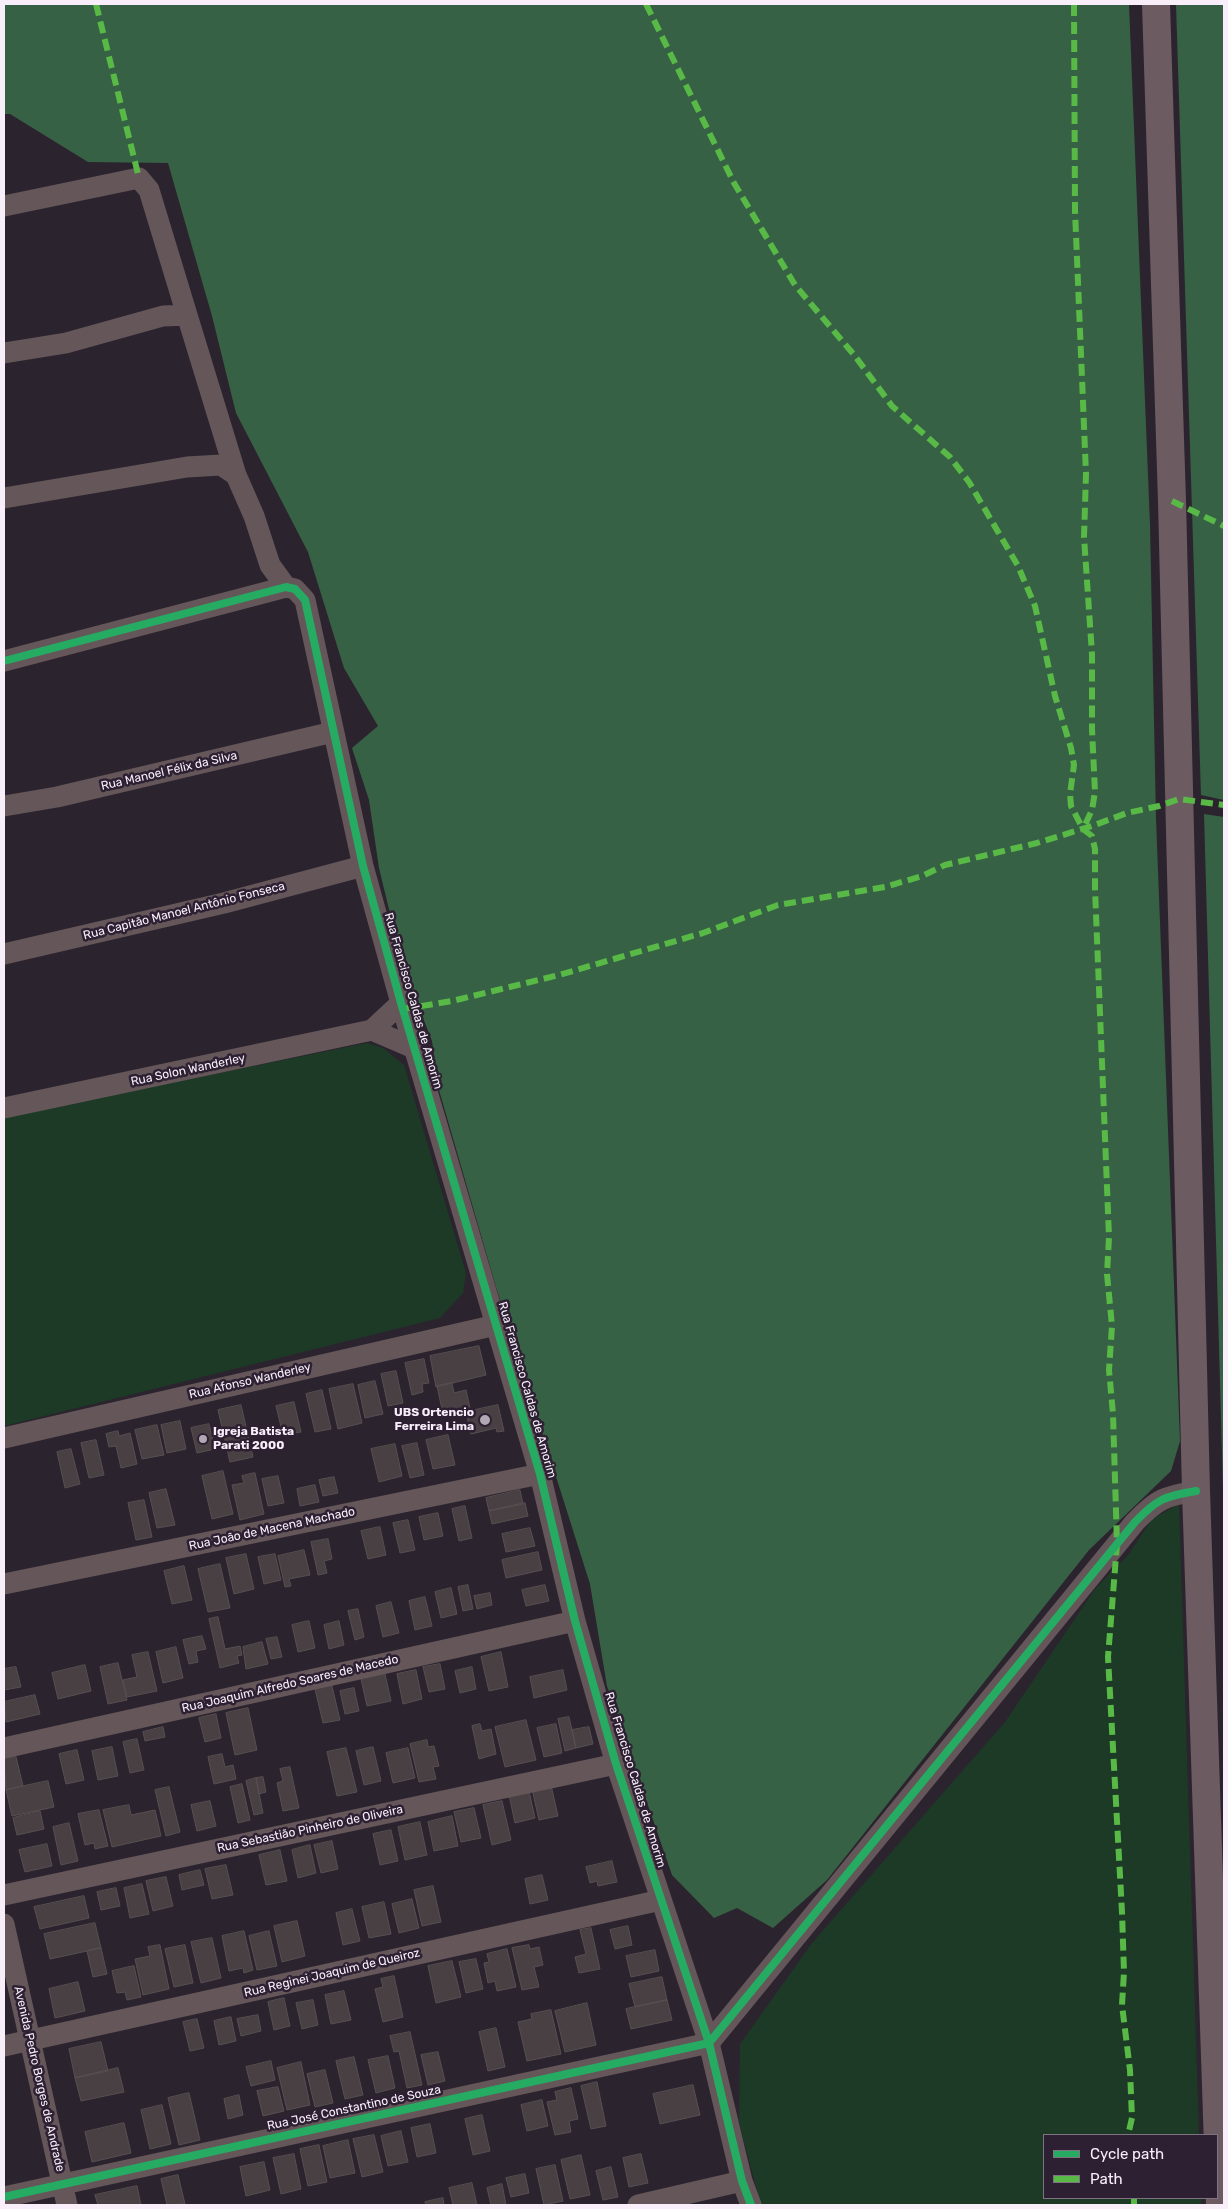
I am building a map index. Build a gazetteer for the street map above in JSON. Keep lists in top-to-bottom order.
{
  "streets": {
    "street": [
      "Rua Manoel Félix da Silva",
      "Rua Capitão Manoel Antônio Fonseca",
      "Rua Francisco Caldas de Amorim",
      "Rua Solon Wanderley",
      "Rua Afonso Wanderley",
      "Rua João de Macena Machado",
      "Rua Joaquim Alfredo Soares de Macedo",
      "Rua Sebastião Pinheiro de Oliveira",
      "Rua Reginei Joaquim de Queiroz",
      "Avenida Pedro Borges de Andrade",
      "Rua José Constantino de Souza"
    ]
  },
  "crossings": [
    ["Rua Manoel Félix da Silva", "Rua Francisco Caldas de Amorim"],
    ["Rua Capitão Manoel Antônio Fonseca", "Rua Francisco Caldas de Amorim"],
    ["Rua Francisco Caldas de Amorim", "Rua Afonso Wanderley"],
    ["Rua Francisco Caldas de Amorim", "Rua João de Macena Machado"],
    ["Rua Francisco Caldas de Amorim", "Rua Joaquim Alfredo Soares de Macedo"],
    ["Rua Francisco Caldas de Amorim", "Rua Sebastião Pinheiro de Oliveira"],
    ["Rua Francisco Caldas de Amorim", "Rua Reginei Joaquim de Queiroz"],
    ["Rua Francisco Caldas de Amorim", "Rua José Constantino de Souza"],
    ["Rua Reginei Joaquim de Queiroz", "Avenida Pedro Borges de Andrade"],
    ["Avenida Pedro Borges de Andrade", "Rua José Constantino de Souza"]
  ],
  "places": ["UBS Ortencio Ferreira Lima", "Igreja Batista Parati 2000"],
  "legend": ["Cycle path", "Path"]
}
